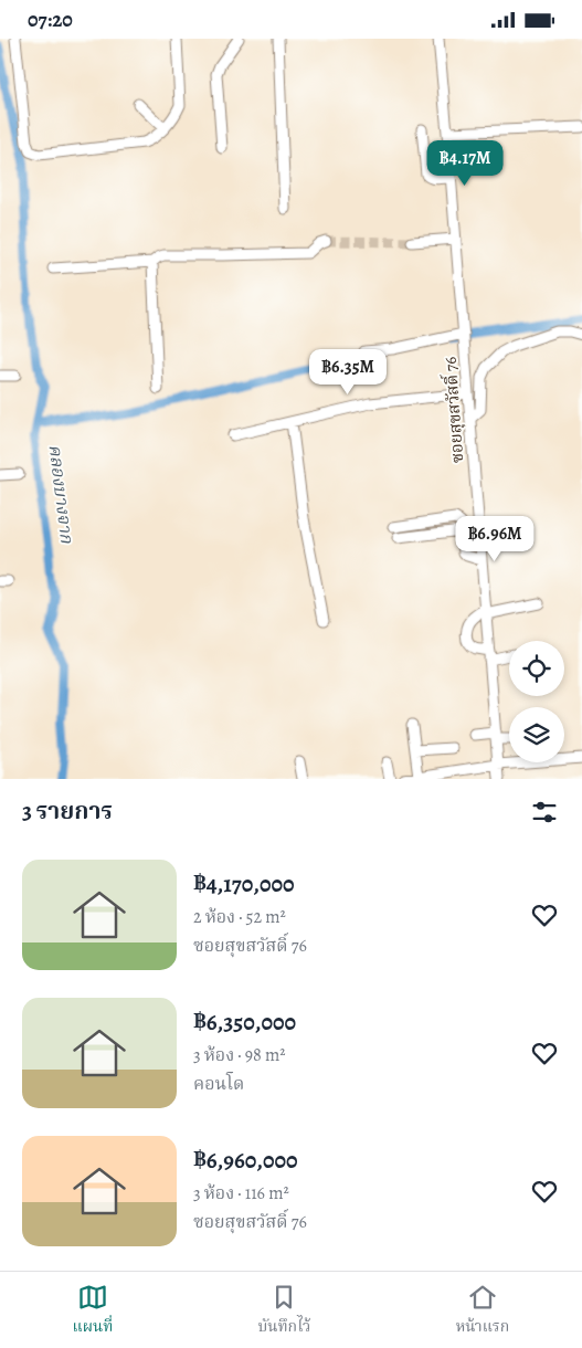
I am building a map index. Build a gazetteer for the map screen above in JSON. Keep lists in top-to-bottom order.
{
  "streets": {
    "street": ["ซอยสุขสวัสดิ์ 76"]
  },
  "water": ["คลองบางจาก"],
  "page": {
    "status": "07:20",
    "price": ["฿4.17M", "฿6.35M", "฿6.96M"],
    "heading": "3 รายการ",
    "list": [
      {
        "name": "฿4,170,000",
        "note": "2 ห้อง · 52 m² · ซอยสุขสวัสดิ์ 76"
      },
      {
        "name": "฿6,350,000",
        "note": "3 ห้อง · 98 m² · คอนโด"
      },
      {
        "name": "฿6,960,000",
        "note": "3 ห้อง · 116 m² · ซอยสุขสวัสดิ์ 76"
      }
    ],
    "tabs": ["แผนที่", "บันทึกไว้", "หน้าแรก"]
  }
}
